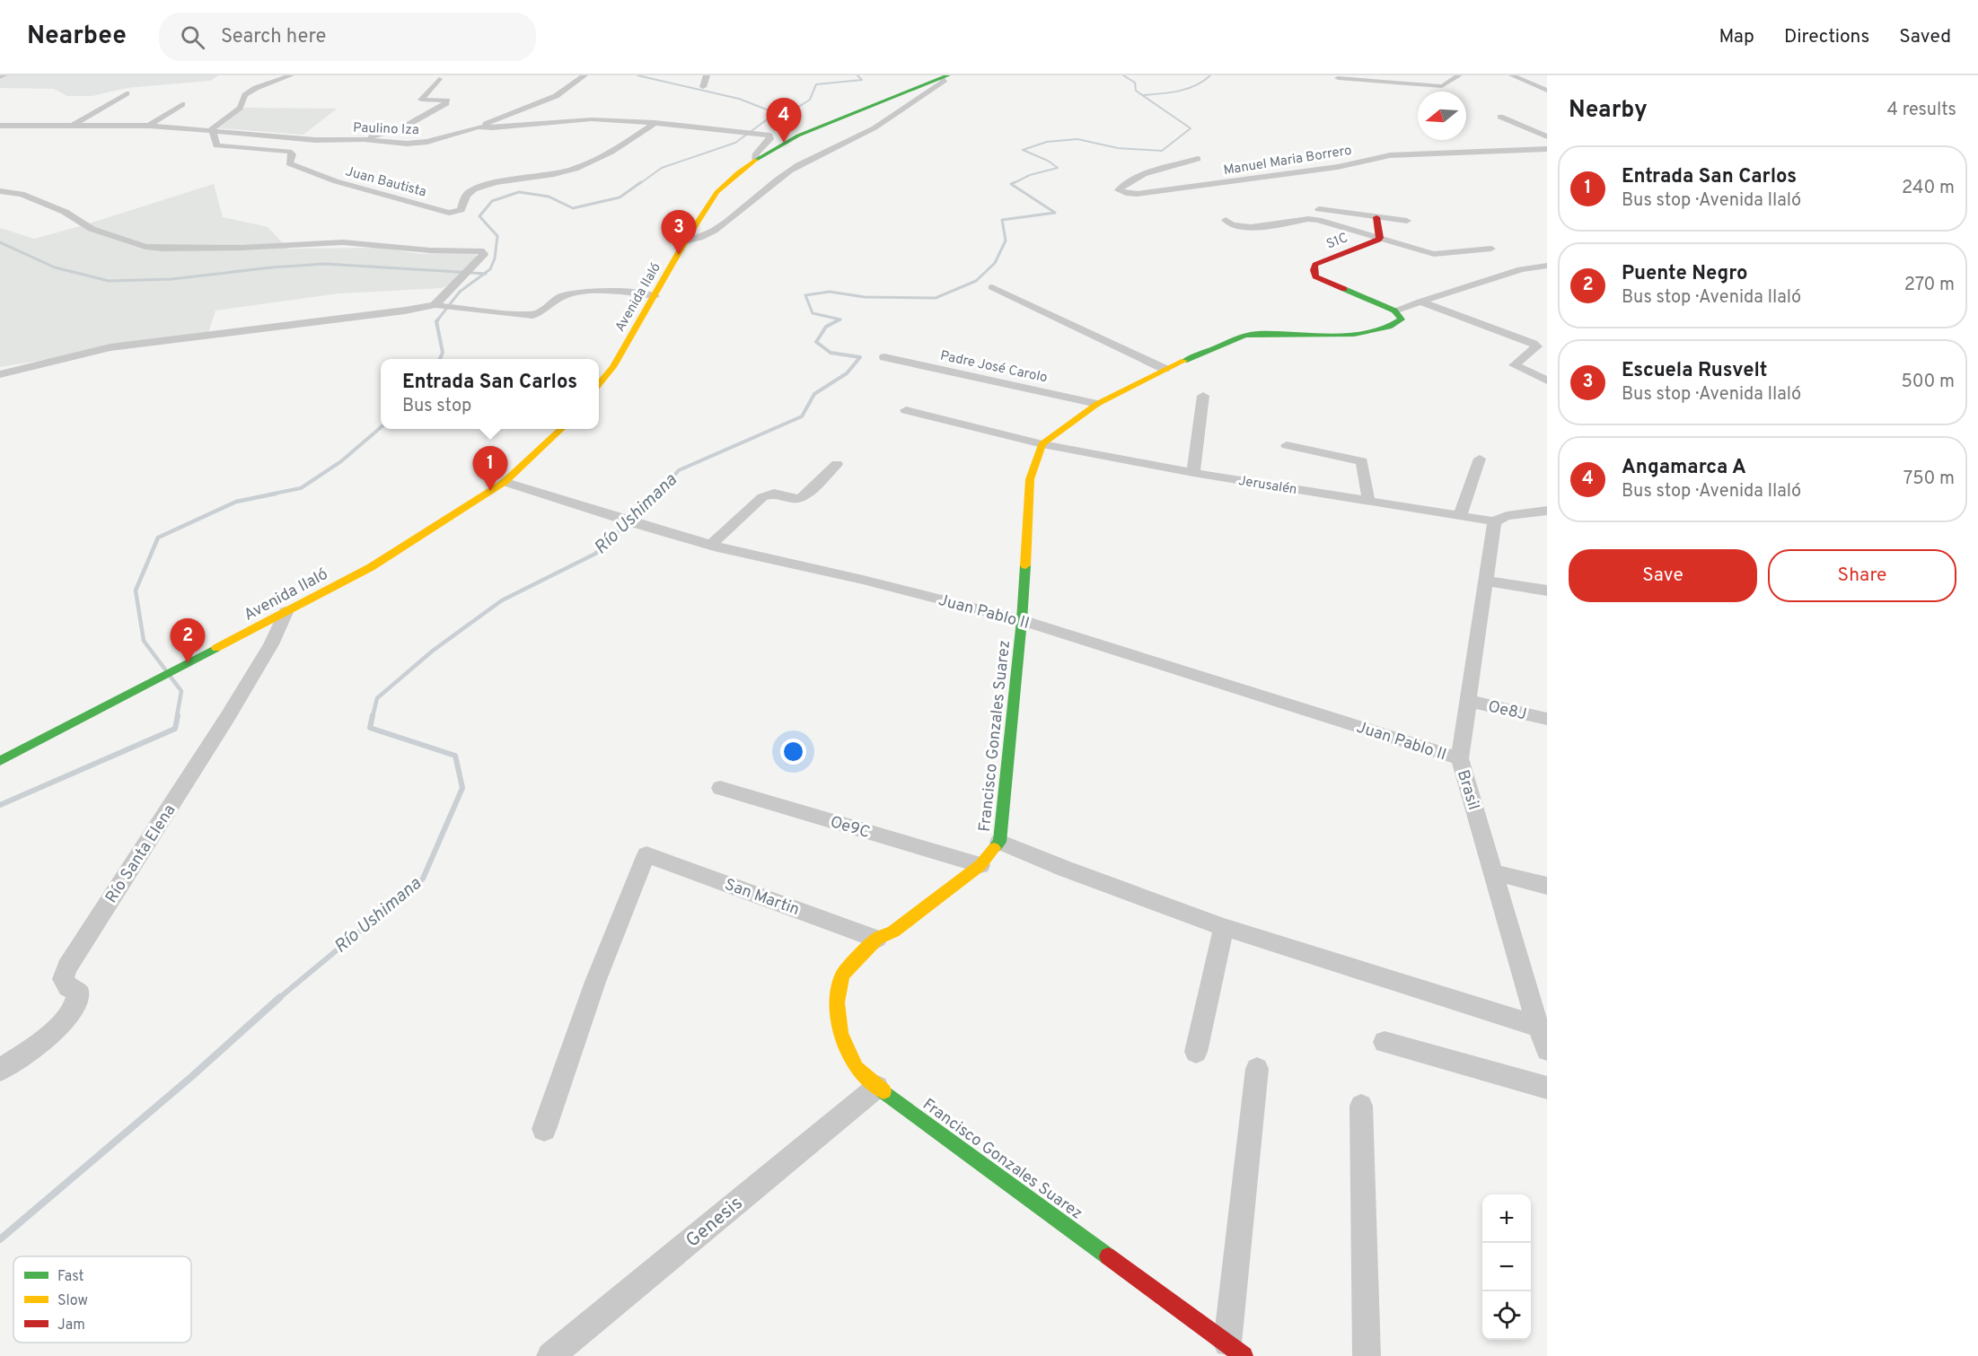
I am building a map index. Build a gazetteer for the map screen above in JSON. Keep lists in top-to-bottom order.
{
  "streets": {
    "street": [
      "Paulino Iza",
      "Manuel Maria Borrero",
      "Juan Bautista",
      "S1C",
      "Avenida Ilaló",
      "Padre José Carolo",
      "Jerusalén",
      "Juan Pablo II",
      "Oe8J",
      "Francisco Gonzales Suarez",
      "Brasil",
      "Oe9C",
      "Río Santa Elena",
      "San Martin",
      "Genesis"
    ]
  },
  "crossings": [
    ["Paulino Iza", "Juan Bautista"],
    ["Paulino Iza", "Avenida Ilaló"],
    ["Avenida Ilaló", "Juan Pablo II"],
    ["Avenida Ilaló", "Río Santa Elena"],
    ["Jerusalén", "Francisco Gonzales Suarez"],
    ["Jerusalén", "Brasil"],
    ["Juan Pablo II", "Francisco Gonzales Suarez"],
    ["Juan Pablo II", "Brasil"],
    ["Oe8J", "Brasil"],
    ["Francisco Gonzales Suarez", "Oe9C"],
    ["Francisco Gonzales Suarez", "San Martin"],
    ["Francisco Gonzales Suarez", "Genesis"]
  ],
  "water": ["Río Ushimana"],
  "legend": ["Fast", "Slow", "Jam"],
  "north": "left",
  "page": {
    "header": "Nearbee",
    "search": "Search here",
    "nav": ["Map", "Directions", "Saved"],
    "heading": ["Nearby", "4 results"],
    "pins": [
      "4",
      "3",
      "1",
      "2"
    ],
    "list": [
      {
        "mark": "1",
        "name": "Entrada San Carlos",
        "note": "Bus stop · Avenida Ilaló",
        "value": "240 m"
      },
      {
        "mark": "2",
        "name": "Puente Negro",
        "note": "Bus stop · Avenida Ilaló",
        "value": "270 m"
      },
      {
        "mark": "3",
        "name": "Escuela Rusvelt",
        "note": "Bus stop · Avenida Ilaló",
        "value": "500 m"
      },
      {
        "mark": "4",
        "name": "Angamarca A",
        "note": "Bus stop · Avenida Ilaló",
        "value": "750 m"
      }
    ],
    "popup": ["Entrada San Carlos", "Bus stop"],
    "buttons": ["Save", "Share"],
    "map_buttons": ["+", "−"]
  }
}
